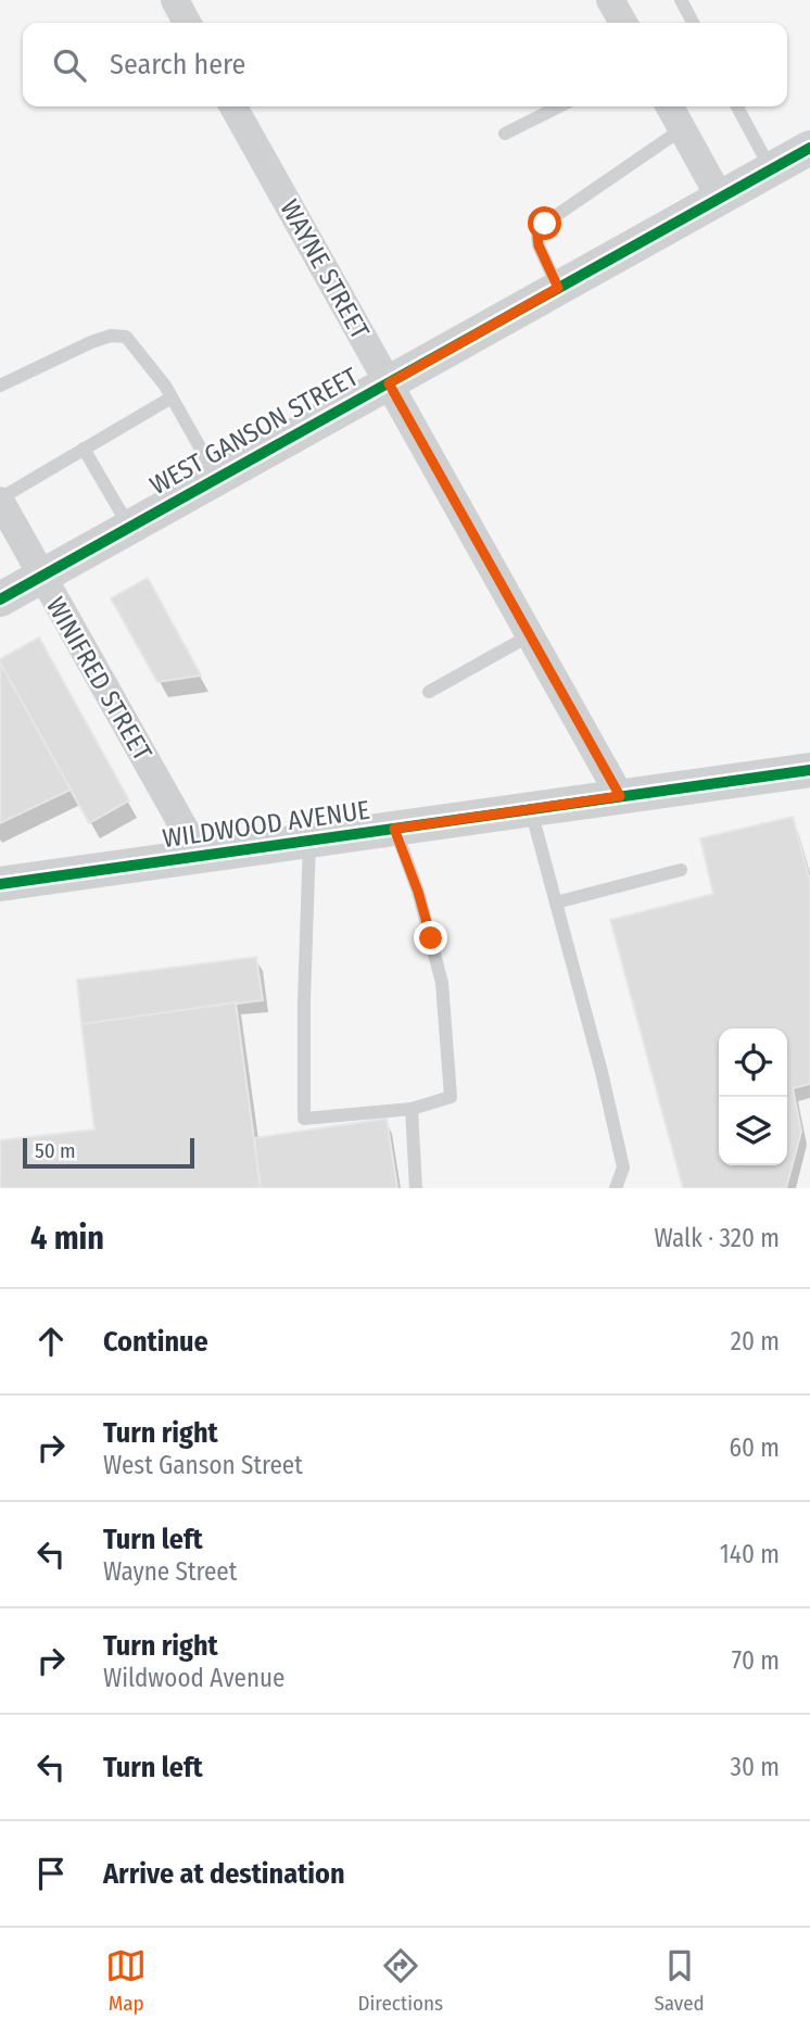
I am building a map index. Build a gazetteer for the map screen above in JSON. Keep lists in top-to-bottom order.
{
  "streets": {
    "street": [
      "WAYNE STREET",
      "WEST GANSON STREET",
      "WINIFRED STREET",
      "WILDWOOD AVENUE"
    ]
  },
  "crossings": [
    ["WAYNE STREET", "WEST GANSON STREET"],
    ["WAYNE STREET", "WILDWOOD AVENUE"],
    ["WEST GANSON STREET", "WINIFRED STREET"],
    ["WINIFRED STREET", "WILDWOOD AVENUE"]
  ],
  "scale_bar": "50 m",
  "page": {
    "search": "Search here",
    "scale": "50 m",
    "heading": ["4 min", "Walk · 320 m"],
    "list": [
      ["Continue", "20 m"],
      ["Turn right", "West Ganson Street", "60 m"],
      ["Turn left", "Wayne Street", "140 m"],
      ["Turn right", "Wildwood Avenue", "70 m"],
      ["Turn left", "30 m"],
      "Arrive at destination"
    ],
    "nav": ["Map", "Directions", "Saved"]
  }
}
